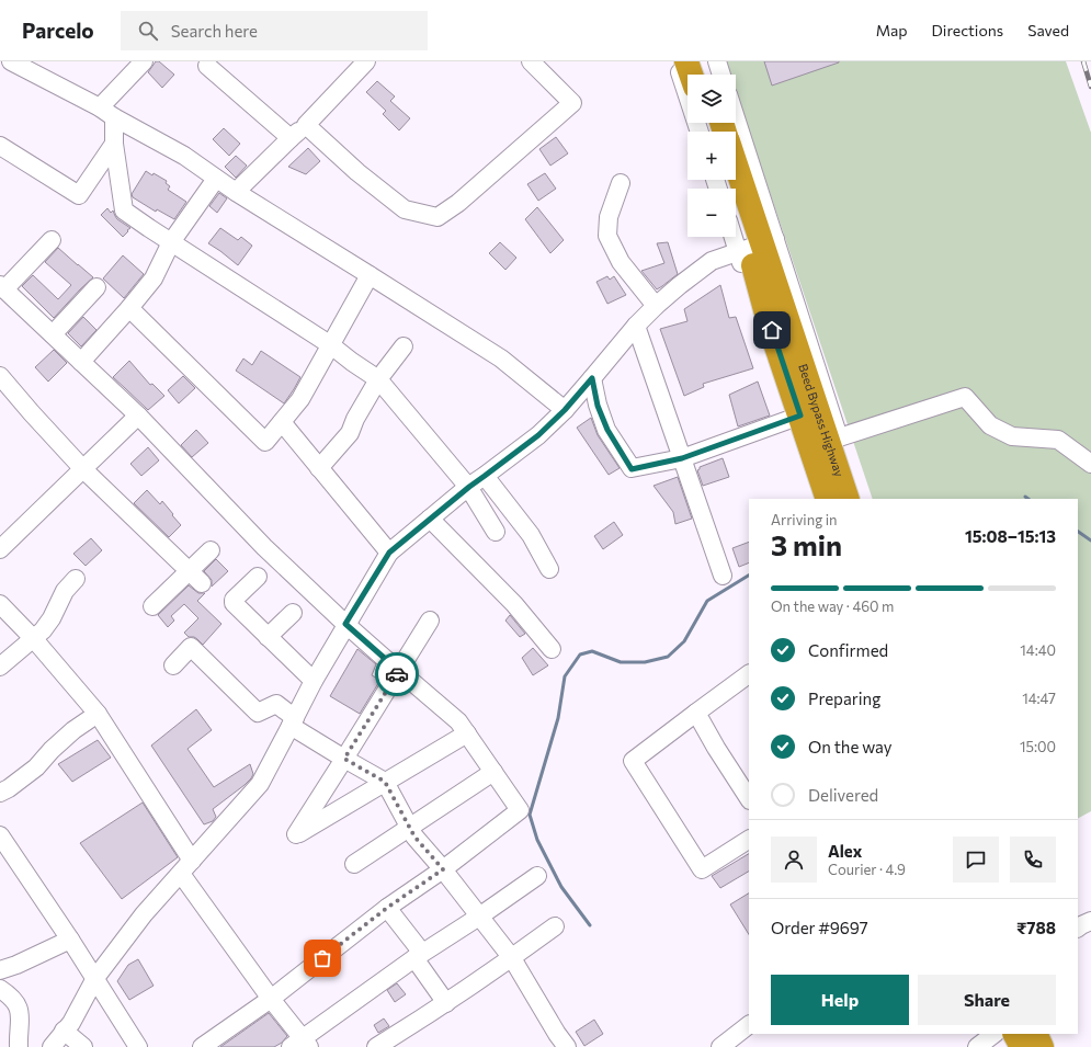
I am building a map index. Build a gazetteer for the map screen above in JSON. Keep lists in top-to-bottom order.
{
  "streets": {
    "highway": ["Beed Bypass Highway"]
  },
  "page": {
    "header": "Parcelo",
    "search": "Search here",
    "nav": ["Map", "Directions", "Saved"],
    "map_buttons": ["+", "−"],
    "heading": ["3 min", "Arriving in", "15:08–15:13"],
    "panel": [
      "Alex",
      "Courier · 4.9",
      "Order #9697",
      "₹788"
    ],
    "bar": "On the way · 460 m",
    "list": [
      ["Confirmed", "14:40"],
      ["Preparing", "14:47"],
      ["On the way", "15:00"],
      "Delivered"
    ],
    "buttons": ["Help", "Share"]
  }
}
